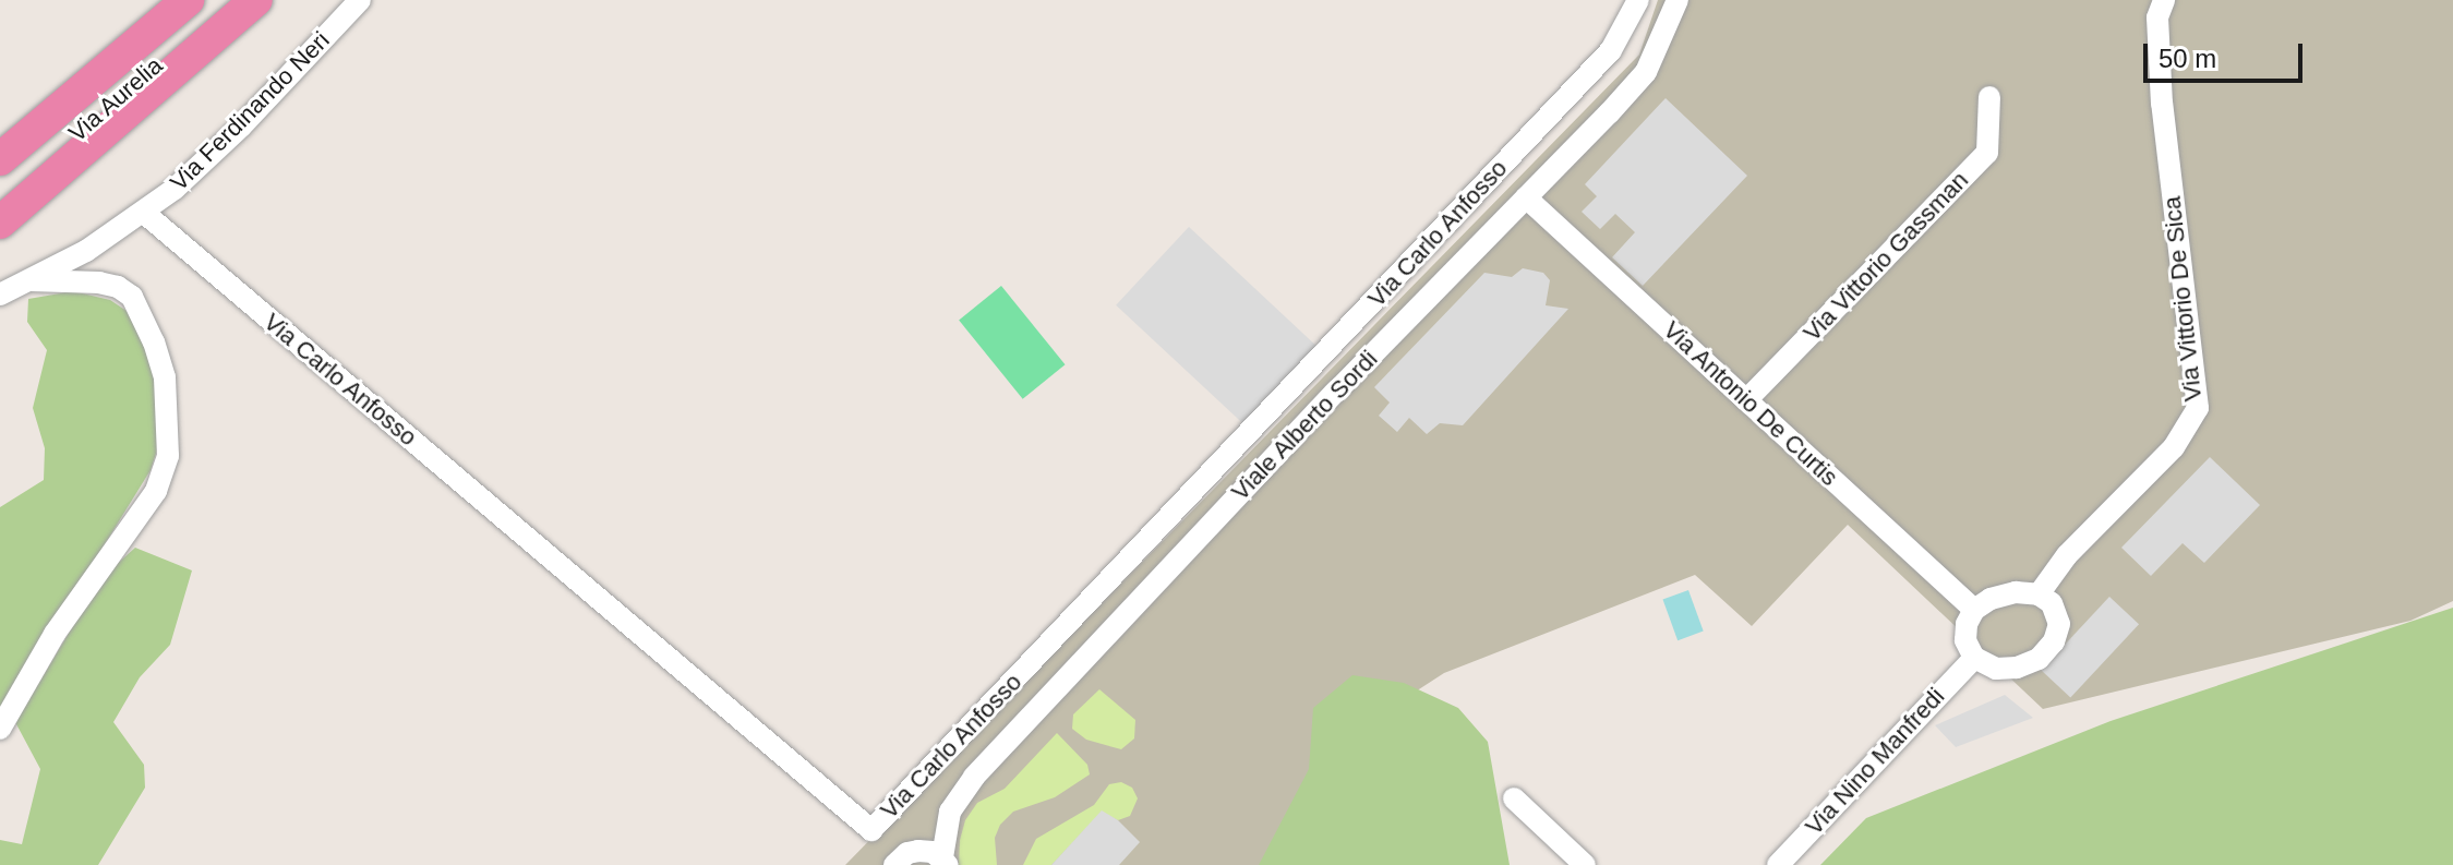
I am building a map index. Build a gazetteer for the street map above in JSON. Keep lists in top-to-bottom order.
{
  "streets": {
    "highway": ["Via Aurelia"],
    "street": [
      "Via Ferdinando Neri",
      "Via Carlo Anfosso",
      "Via Vittorio Gassman",
      "Via Vittorio De Sica",
      "Via Antonio De Curtis",
      "Viale Alberto Sordi",
      "Via Nino Manfredi"
    ]
  },
  "crossings": [
    ["Via Ferdinando Neri", "Via Carlo Anfosso"],
    ["Via Vittorio Gassman", "Via Antonio De Curtis"],
    ["Via Vittorio De Sica", "Via Antonio De Curtis"],
    ["Via Vittorio De Sica", "Via Nino Manfredi"],
    ["Via Antonio De Curtis", "Viale Alberto Sordi"],
    ["Via Antonio De Curtis", "Via Nino Manfredi"]
  ],
  "scale_bar": "50 m"
}
